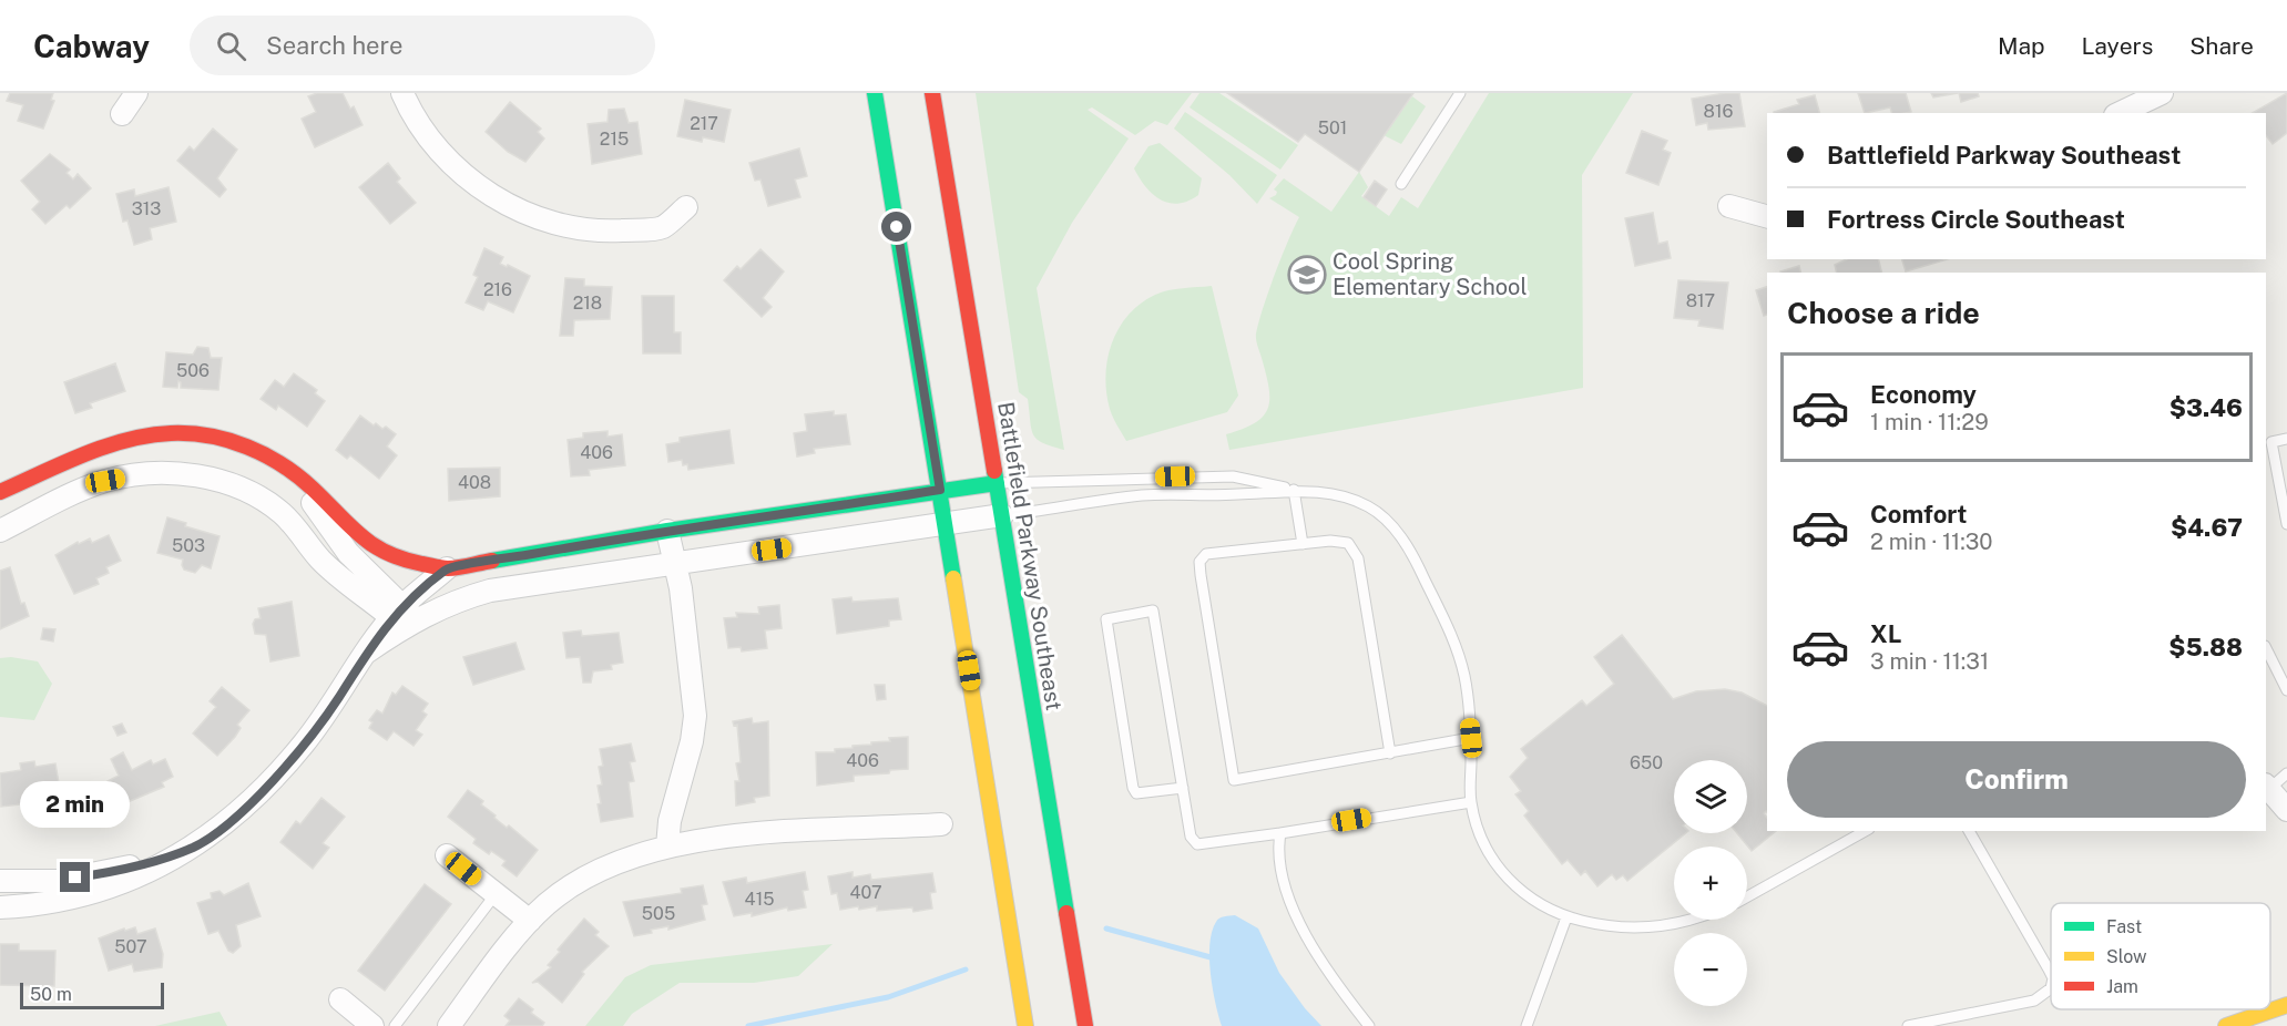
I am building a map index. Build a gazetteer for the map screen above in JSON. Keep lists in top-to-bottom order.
{
  "streets": {
    "main road": ["Battlefield Parkway Southeast"]
  },
  "places": {
    "school or university": ["Cool Spring Elementary School"]
  },
  "house_numbers": [
    "816",
    "217",
    "501",
    "215",
    "313",
    "216",
    "817",
    "218",
    "506",
    "406",
    "408",
    "503",
    "406",
    "650",
    "407",
    "415",
    "505",
    "507"
  ],
  "legend": ["Fast", "Slow", "Jam"],
  "scale_bar": "50 m",
  "page": {
    "header": "Cabway",
    "search": "Search here",
    "nav": ["Map", "Layers", "Share"],
    "banner": ["Battlefield Parkway Southeast", "Fortress Circle Southeast"],
    "heading": "Choose a ride",
    "list": [
      {
        "name": "Economy",
        "note": "1 min · 11:29",
        "value": "$3.46"
      },
      {
        "name": "Comfort",
        "note": "2 min · 11:30",
        "value": "$4.67"
      },
      {
        "name": "XL",
        "note": "3 min · 11:31",
        "value": "$5.88"
      }
    ],
    "buttons": "Confirm",
    "map_buttons": ["+", "−"],
    "bubble": "2 min",
    "scale": "50 m"
  }
}
